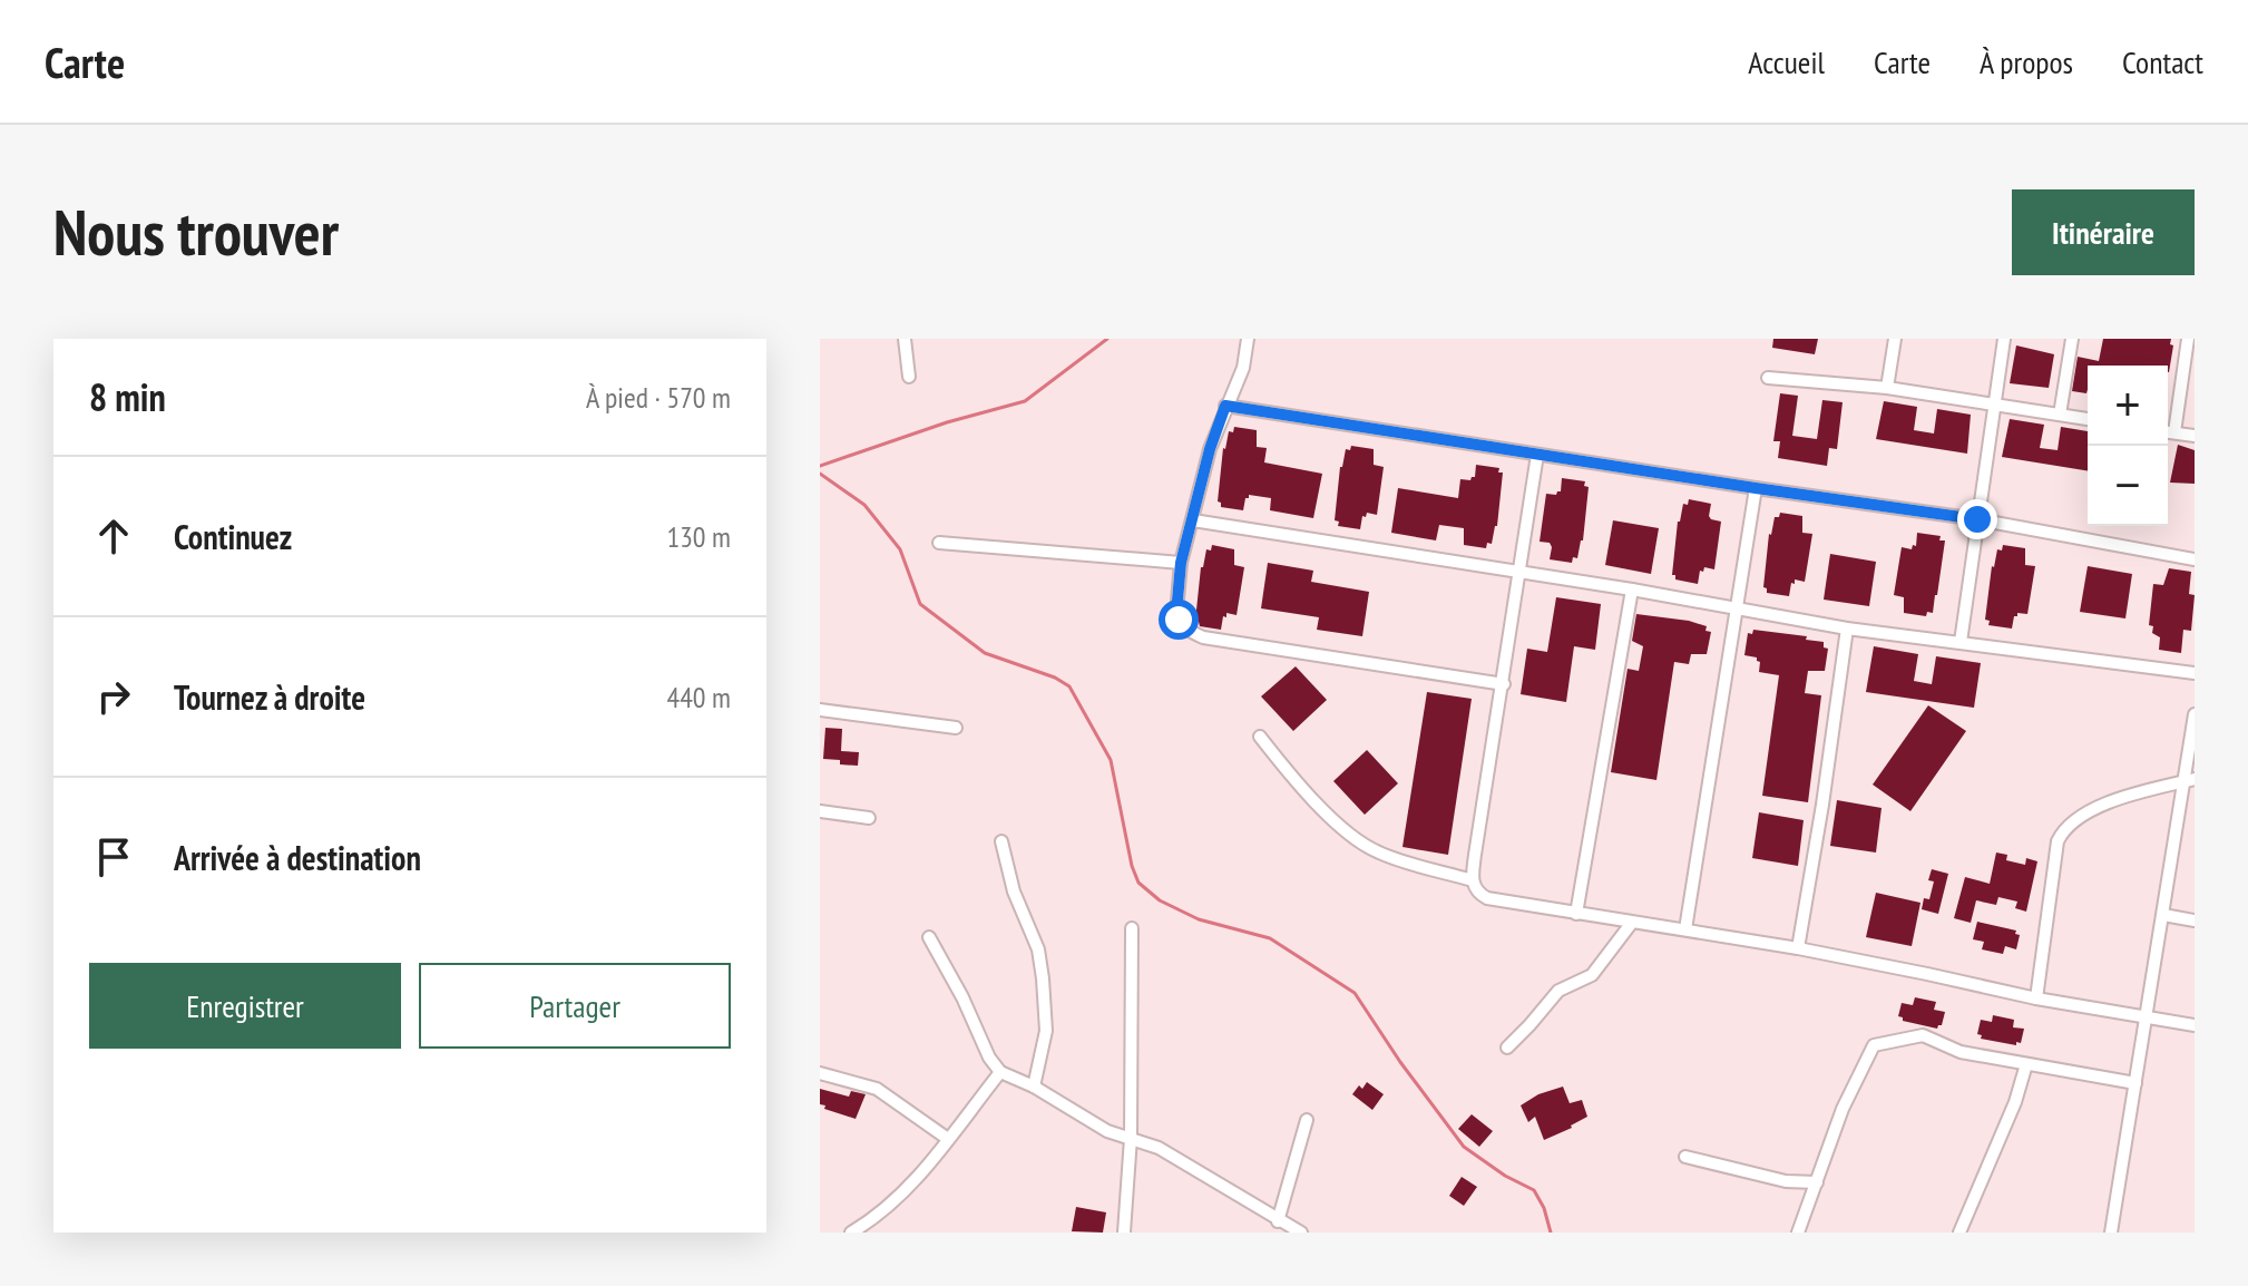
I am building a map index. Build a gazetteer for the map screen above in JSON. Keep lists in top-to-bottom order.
{
  "page": {
    "header": "Carte",
    "nav": [
      "Accueil",
      "Carte",
      "À propos",
      "Contact"
    ],
    "buttons": [
      "Itinéraire",
      ["Enregistrer", "Partager"]
    ],
    "title": "Nous trouver",
    "heading": ["8 min", "À pied · 570 m"],
    "map_buttons": ["+", "−"],
    "list": [
      ["Continuez", "130 m"],
      ["Tournez à droite", "440 m"],
      "Arrivée à destination"
    ]
  }
}
